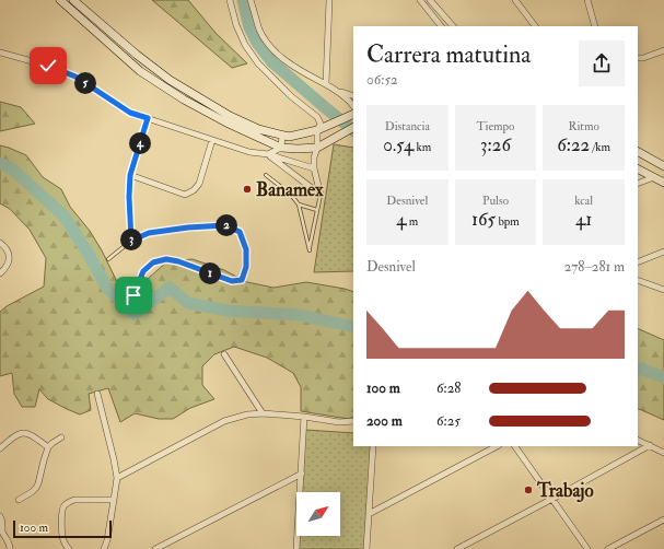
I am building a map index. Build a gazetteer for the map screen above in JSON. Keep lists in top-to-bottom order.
{
  "places": ["Banamex", "Trabajo"],
  "scale_bar": "100 m",
  "north": "top right",
  "page": {
    "heading": ["Carrera matutina", "06:52"],
    "pins": [
      "5",
      "4",
      "2",
      "3",
      "1"
    ],
    "stats": [
      ["Distancia", "0.54 km"],
      ["Tiempo", "3:26"],
      ["Ritmo", "6:22 /km"],
      ["Desnivel", "4 m"],
      ["Pulso", "165 bpm"],
      ["kcal", "41"]
    ],
    "chart": ["Desnivel", "278–281 m"],
    "list": [
      {
        "name": "100 m",
        "note": "6:28"
      },
      {
        "name": "200 m",
        "note": "6:25"
      }
    ],
    "scale": "100 m"
  }
}
